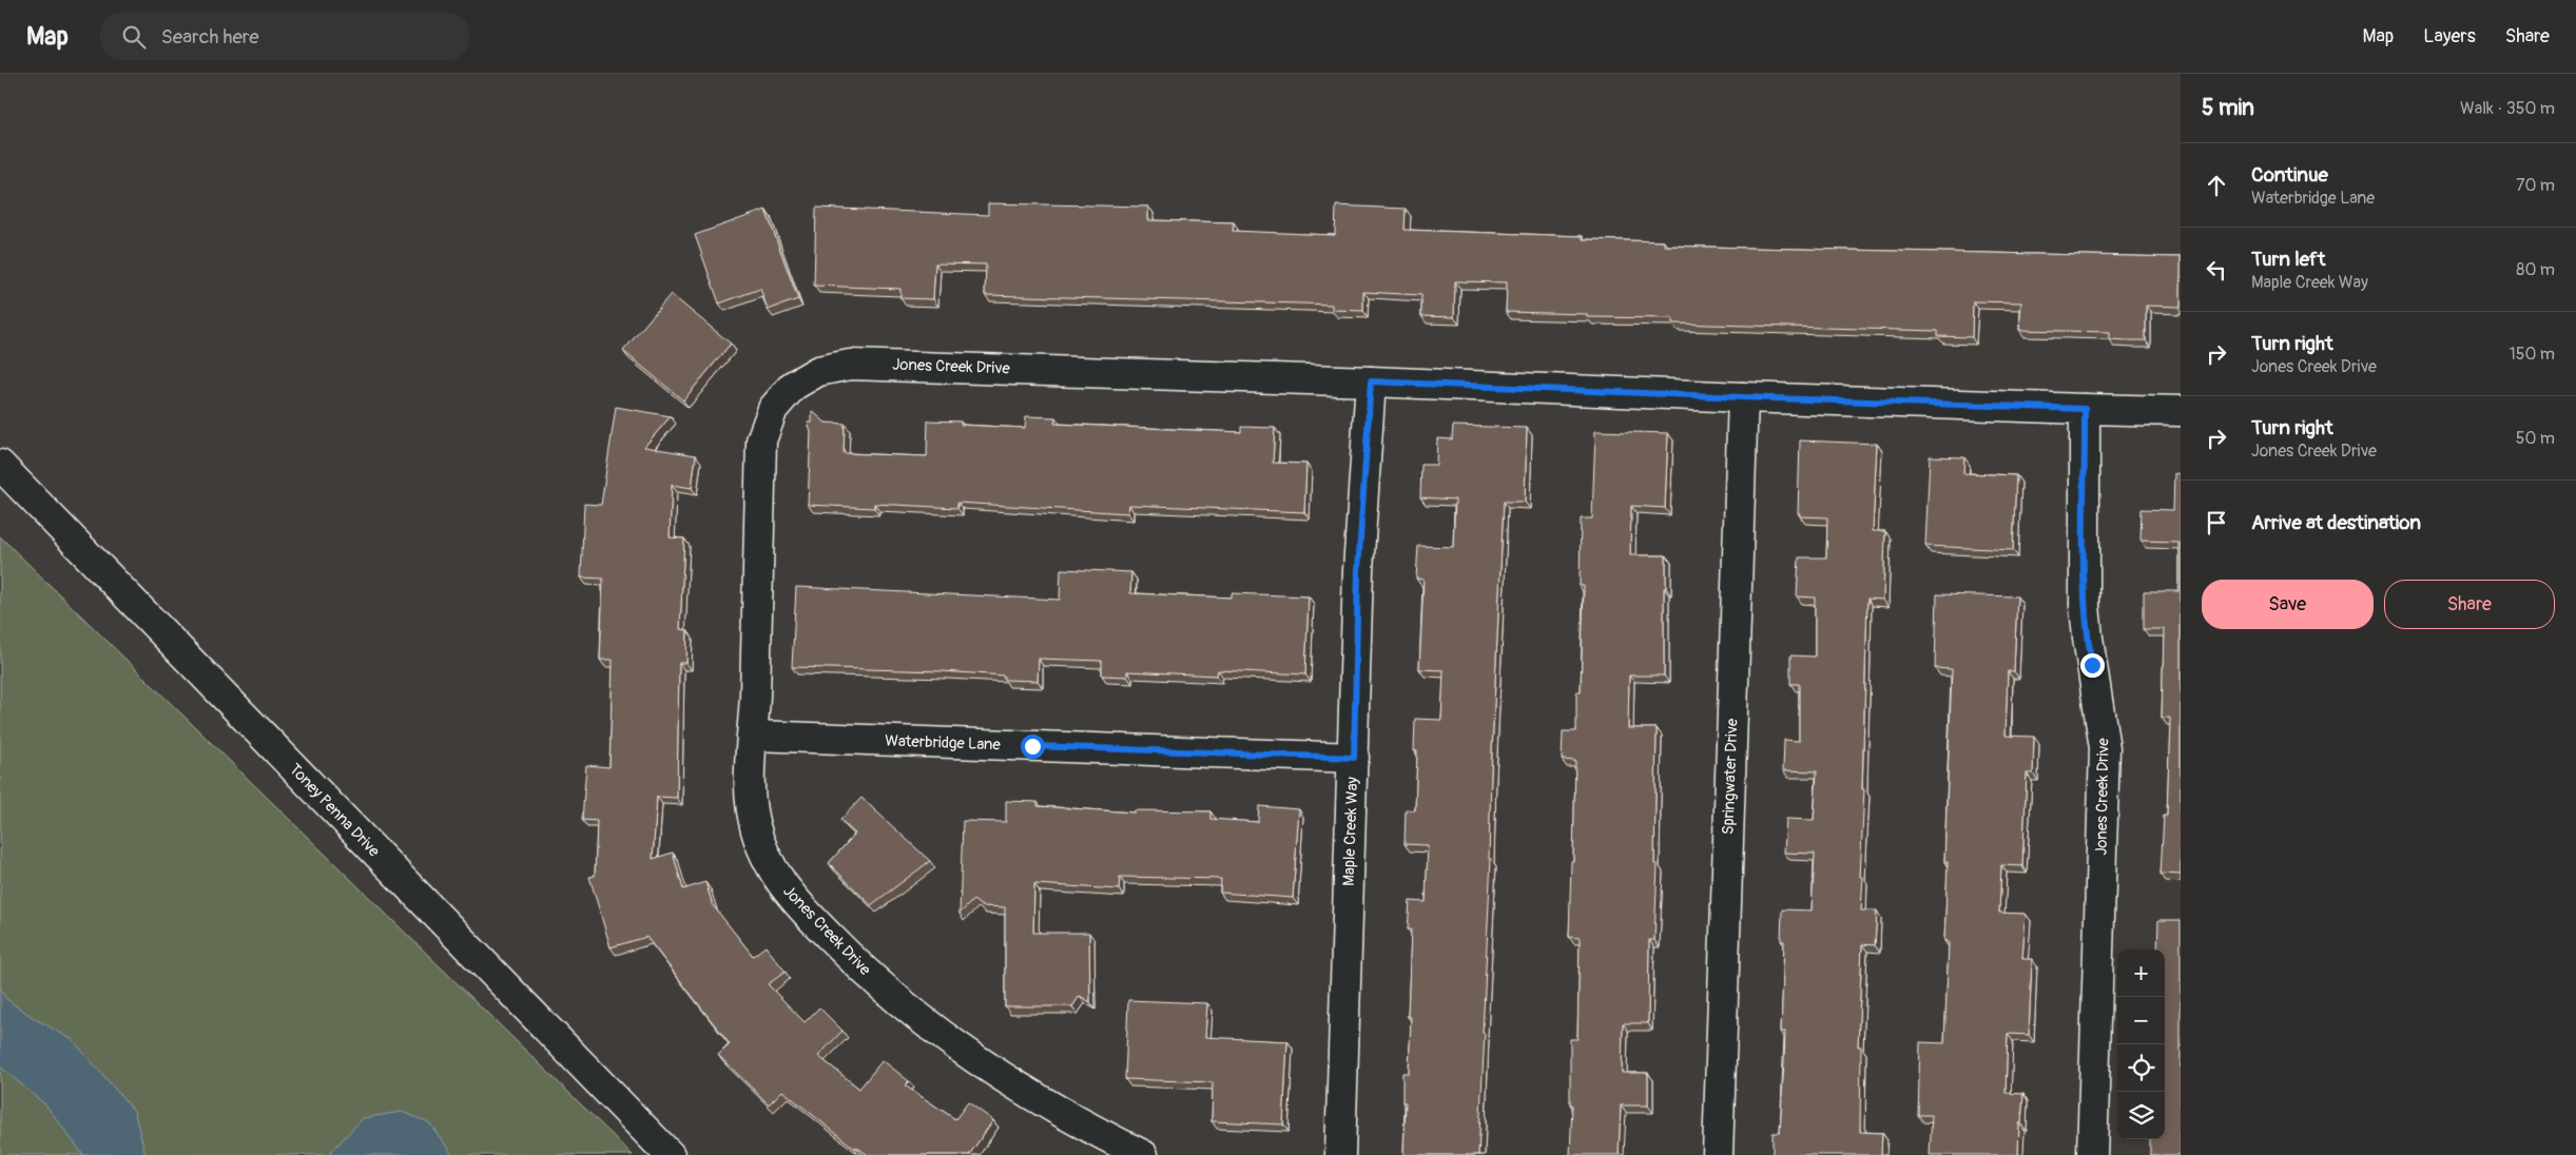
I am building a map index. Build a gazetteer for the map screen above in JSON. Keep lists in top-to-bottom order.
{
  "streets": {
    "street": [
      "Jones Creek Drive",
      "Waterbridge Lane",
      "Springwater Drive",
      "Toney Penna Drive",
      "Maple Creek Way"
    ]
  },
  "crossings": [
    ["Jones Creek Drive", "Waterbridge Lane"],
    ["Jones Creek Drive", "Springwater Drive"],
    ["Jones Creek Drive", "Maple Creek Way"],
    ["Waterbridge Lane", "Maple Creek Way"]
  ],
  "page": {
    "header": "Map",
    "search": "Search here",
    "nav": ["Map", "Layers", "Share"],
    "heading": ["5 min", "Walk · 350 m"],
    "list": [
      ["Continue", "Waterbridge Lane", "70 m"],
      ["Turn left", "Maple Creek Way", "80 m"],
      ["Turn right", "Jones Creek Drive", "150 m"],
      ["Turn right", "Jones Creek Drive", "50 m"],
      "Arrive at destination"
    ],
    "buttons": ["Save", "Share"],
    "map_buttons": ["+", "−"]
  }
}
